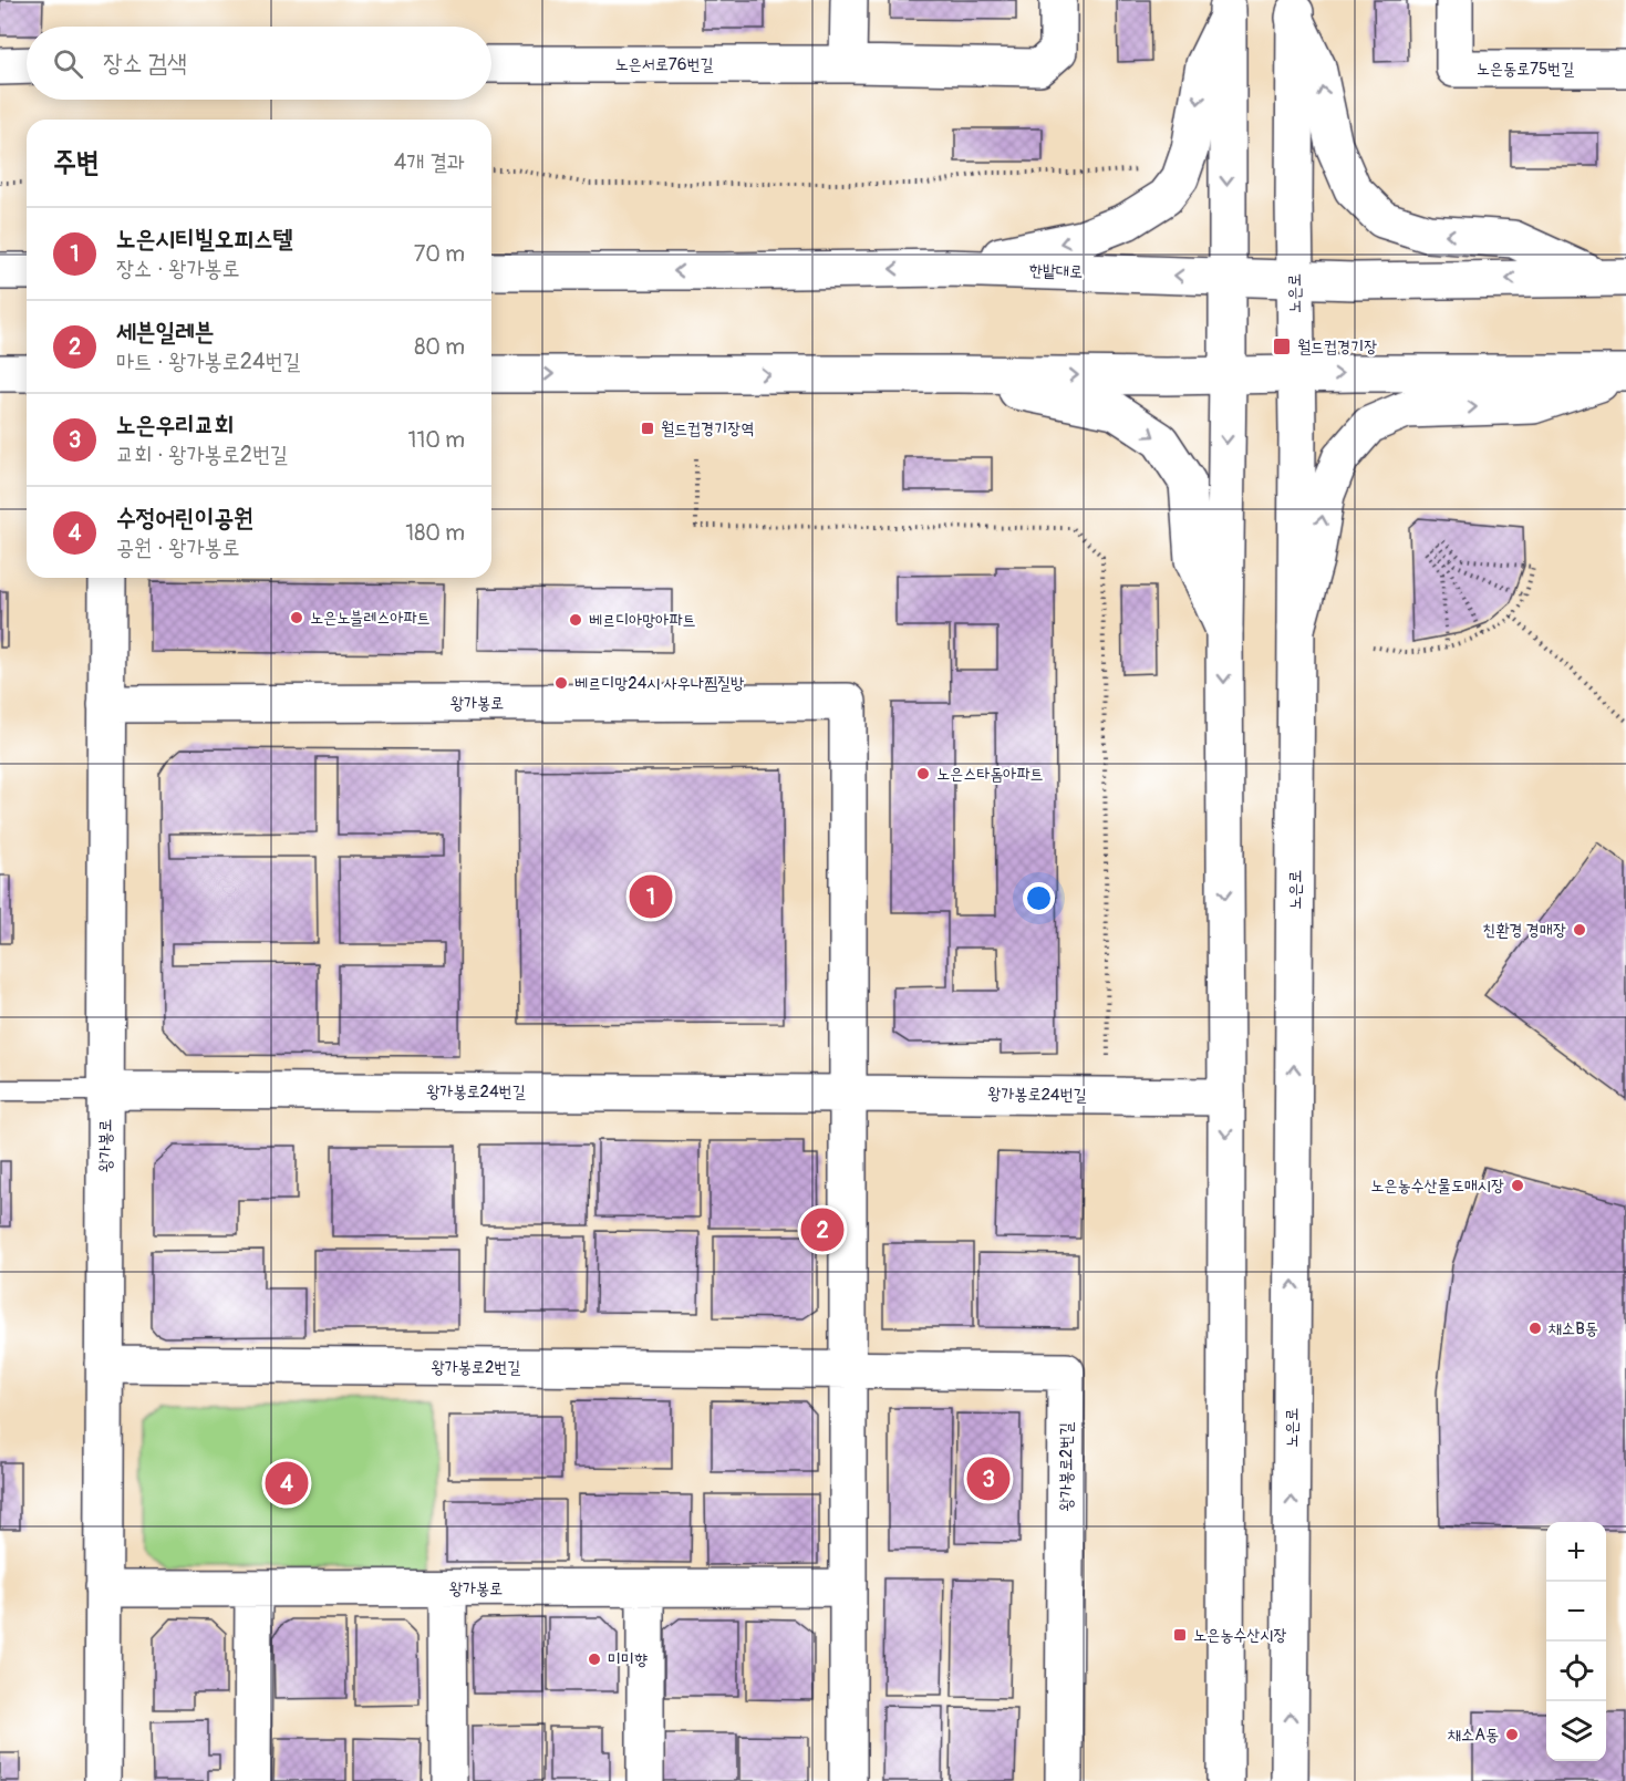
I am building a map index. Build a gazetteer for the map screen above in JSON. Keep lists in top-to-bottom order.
{
  "streets": {
    "street": [
      "노은서로76번길",
      "노은동로75번길",
      "한밭대로",
      "노은로",
      "왕가봉로",
      "왕가봉로24번길",
      "왕가봉로2번길"
    ]
  },
  "crossings": [
    ["한밭대로", "노은로"],
    ["왕가봉로", "왕가봉로24번길"],
    ["왕가봉로", "왕가봉로2번길"]
  ],
  "places": {
    "transit": ["월드컵경기장", "월드컵경기장역", "노은농수산시장"],
    "other": [
      "노은노블레스아파트",
      "베르디아망아파트",
      "베르디망24시 사우나찜질방",
      "노은스타돔아파트",
      "친환경 경매장",
      "노은농수산물도매시장",
      "채소B동",
      "미미향",
      "채소A동"
    ]
  },
  "page": {
    "search": "장소 검색",
    "heading": ["주변", "4개 결과"],
    "list": [
      {
        "mark": "1",
        "name": "노은시티빌오피스텔",
        "note": "장소 · 왕가봉로",
        "value": "70 m"
      },
      {
        "mark": "2",
        "name": "세븐일레븐",
        "note": "마트 · 왕가봉로24번길",
        "value": "80 m"
      },
      {
        "mark": "3",
        "name": "노은우리교회",
        "note": "교회 · 왕가봉로2번길",
        "value": "110 m"
      },
      {
        "mark": "4",
        "name": "수정어린이공원",
        "note": "공원 · 왕가봉로",
        "value": "180 m"
      }
    ],
    "pins": [
      "1",
      "2",
      "3",
      "4"
    ],
    "map_buttons": ["+", "−"]
  }
}
